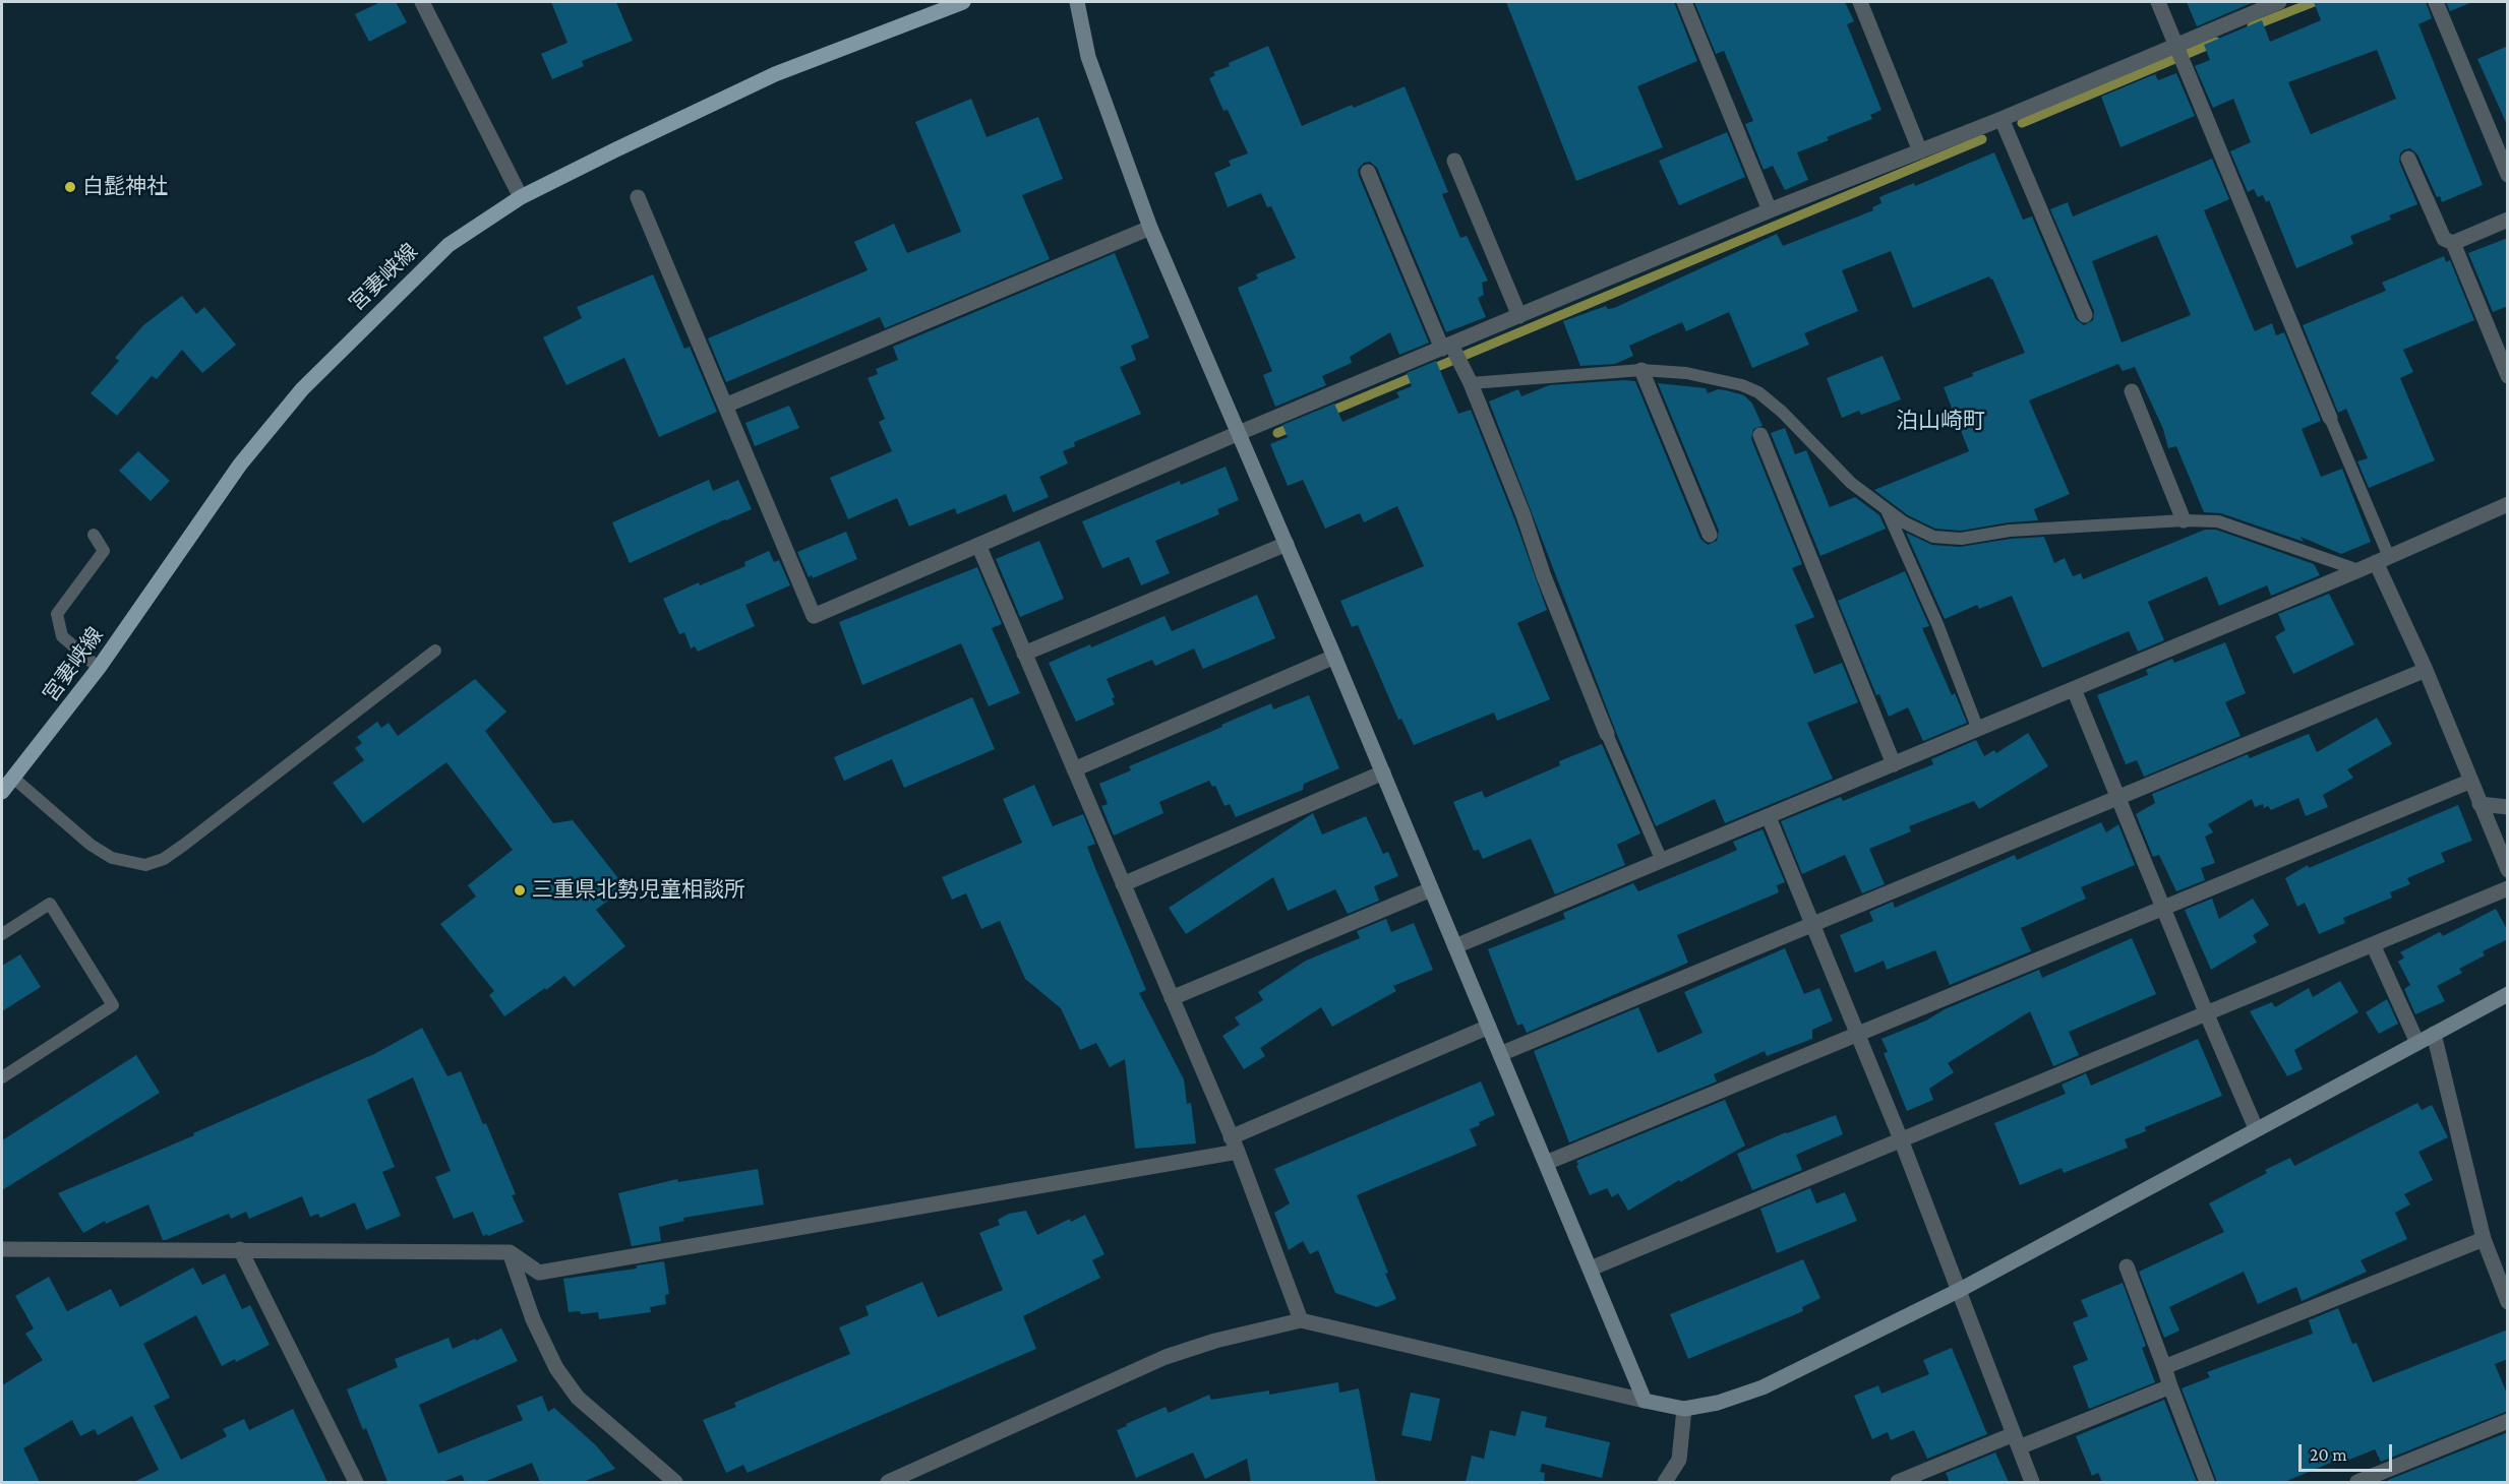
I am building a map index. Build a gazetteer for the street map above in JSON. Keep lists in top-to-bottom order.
{
  "streets": {
    "main road": ["宮妻峡線"]
  },
  "districts": ["泊山崎町"],
  "places": ["白髭神社", "三重県北勢児童相談所"],
  "scale_bar": "20 m"
}
